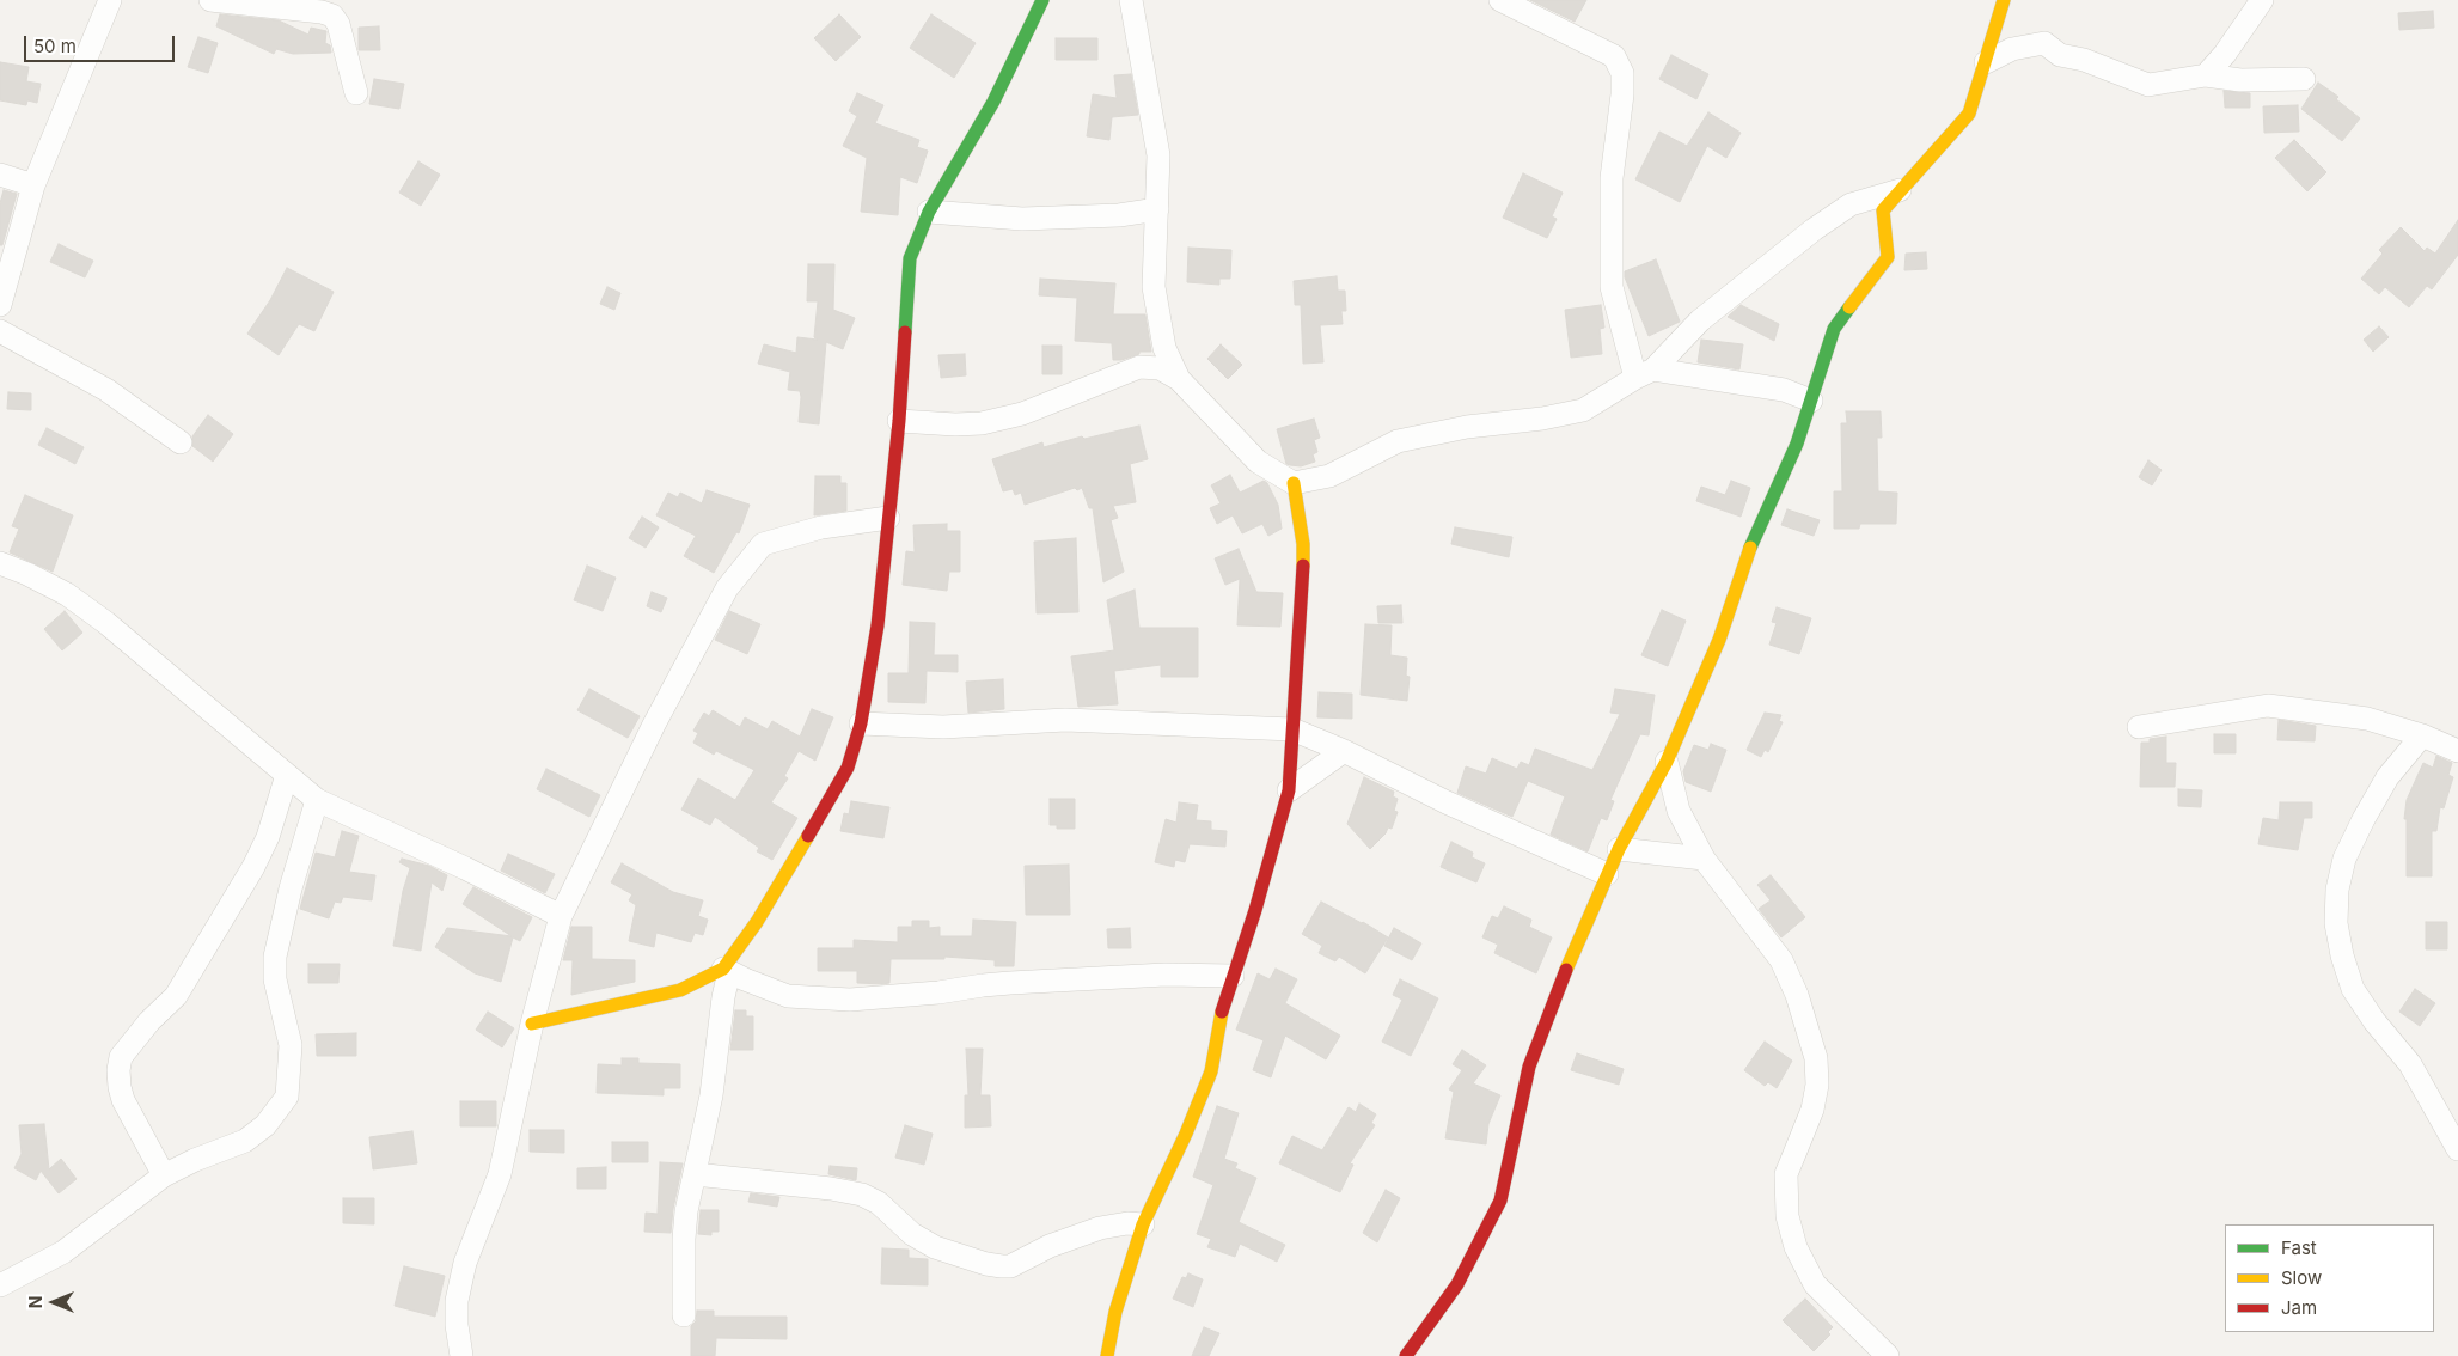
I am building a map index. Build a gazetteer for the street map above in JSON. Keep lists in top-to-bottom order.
{
  "legend": ["Fast", "Slow", "Jam"],
  "scale_bar": "50 m",
  "north": "left"
}
